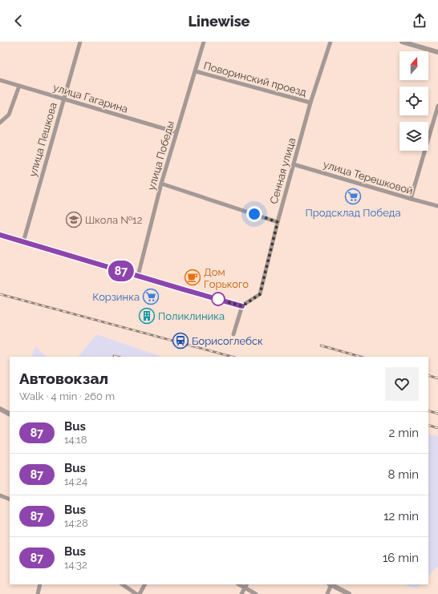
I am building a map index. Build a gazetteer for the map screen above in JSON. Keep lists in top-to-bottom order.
{
  "streets": {
    "street": [
      "Поворинский проезд",
      "улица Гагарина",
      "улица Пешкова",
      "улица Победы",
      "Сенная улица",
      "улица Терешковой"
    ]
  },
  "crossings": [
    ["Поворинский проезд", "улица Победы"],
    ["Поворинский проезд", "Сенная улица"],
    ["улица Гагарина", "улица Пешкова"],
    ["улица Гагарина", "улица Победы"],
    ["Сенная улица", "улица Терешковой"]
  ],
  "places": {
    "supermarket": ["Продсклад Победа", "Корзинка"],
    "school or university": ["Школа №12"],
    "cafe": ["Дом Горького"],
    "building": ["Поликлиника"],
    "station": ["Борисоглебск"]
  },
  "lines": ["bus line 87"],
  "north": "top",
  "page": {
    "header": "Linewise",
    "on_map": "87",
    "heading": ["Автовокзал", "Walk · 4 min · 260 m"],
    "list": [
      {
        "mark": "87",
        "name": "Bus",
        "note": "14:18",
        "value": "2 min"
      },
      {
        "mark": "87",
        "name": "Bus",
        "note": "14:24",
        "value": "8 min"
      },
      {
        "mark": "87",
        "name": "Bus",
        "note": "14:28",
        "value": "12 min"
      },
      {
        "mark": "87",
        "name": "Bus",
        "note": "14:32",
        "value": "16 min"
      }
    ]
  }
}
